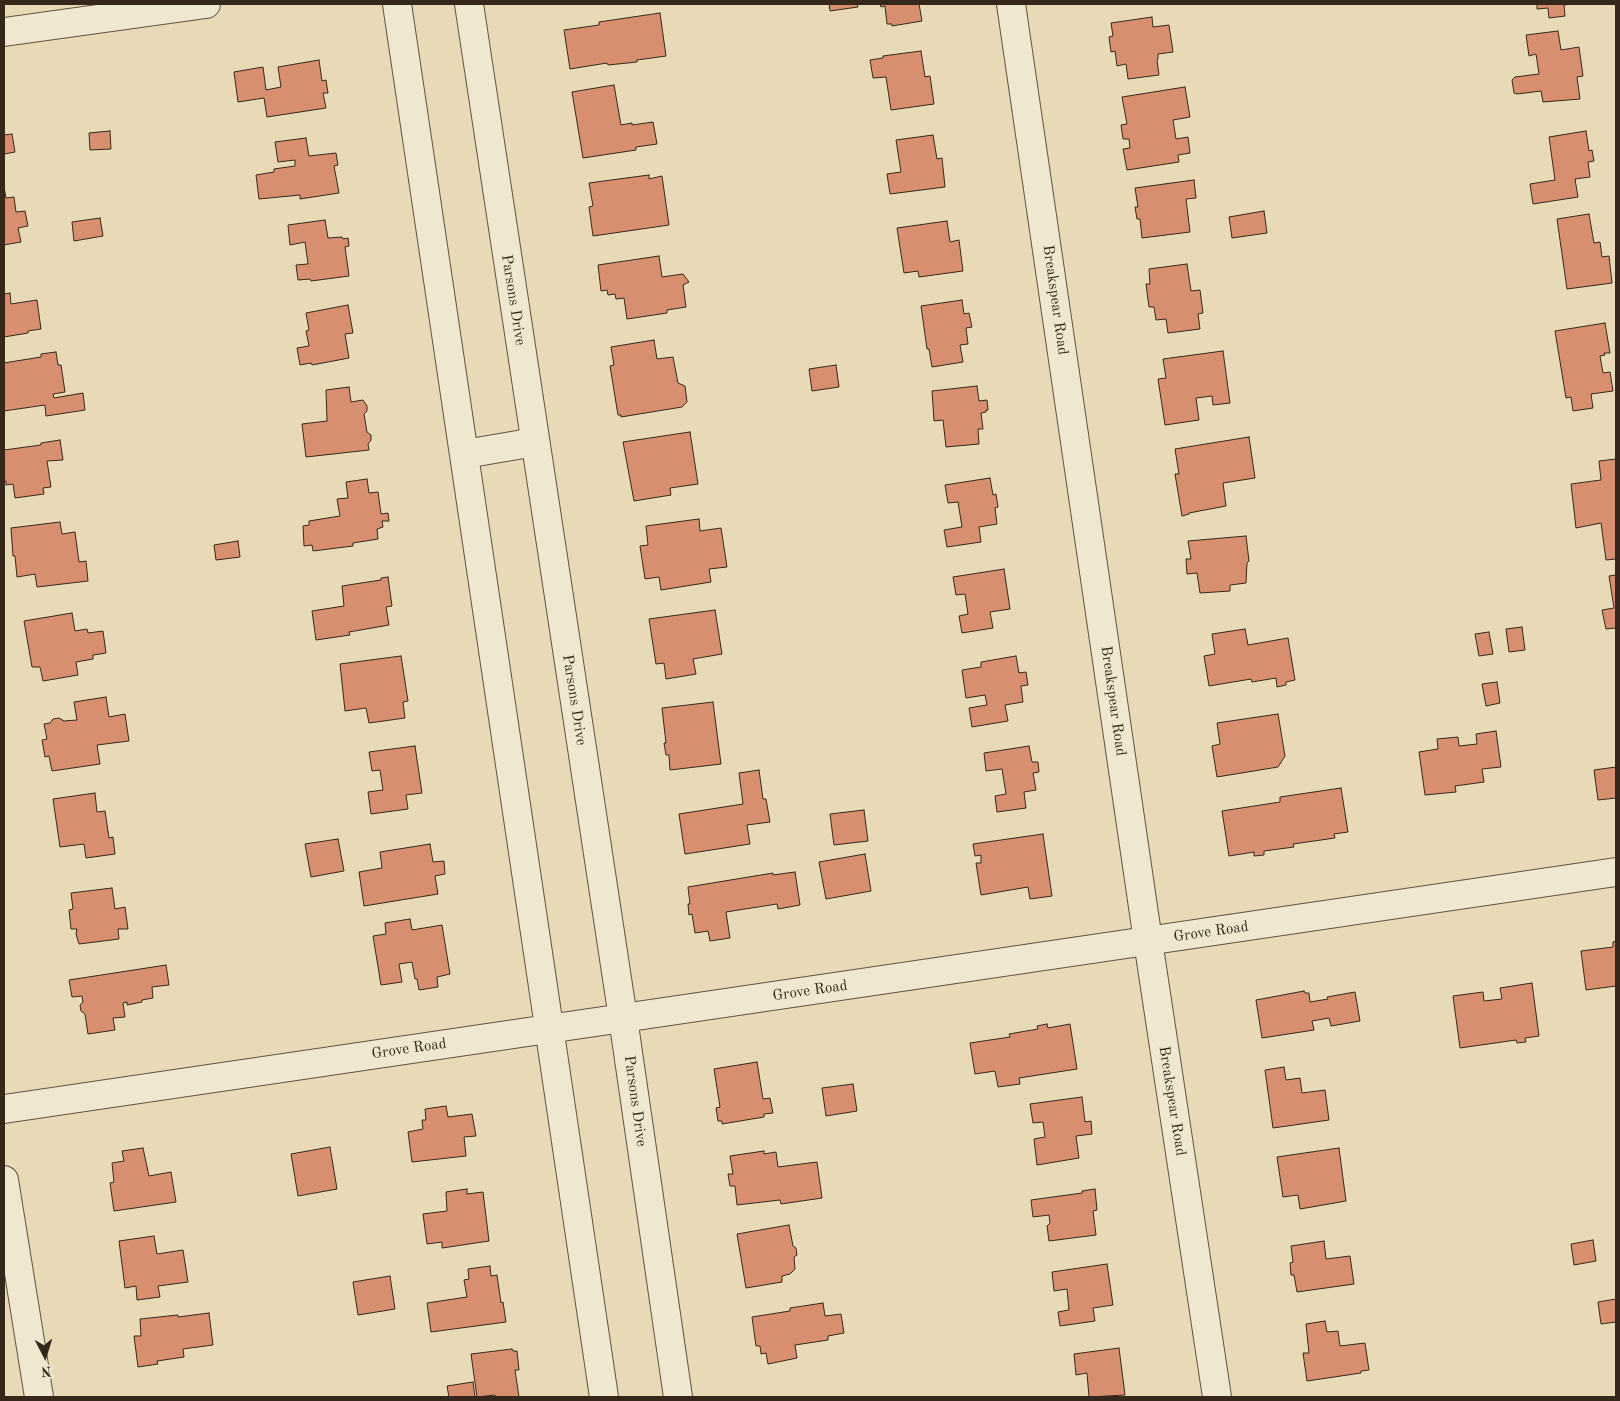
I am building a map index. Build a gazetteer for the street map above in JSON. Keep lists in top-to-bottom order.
{
  "streets": {
    "street": ["Parsons Drive", "Breakspear Road", "Grove Road"]
  },
  "crossings": [
    ["Parsons Drive", "Grove Road"],
    ["Breakspear Road", "Grove Road"]
  ],
  "north": "bottom"
}
